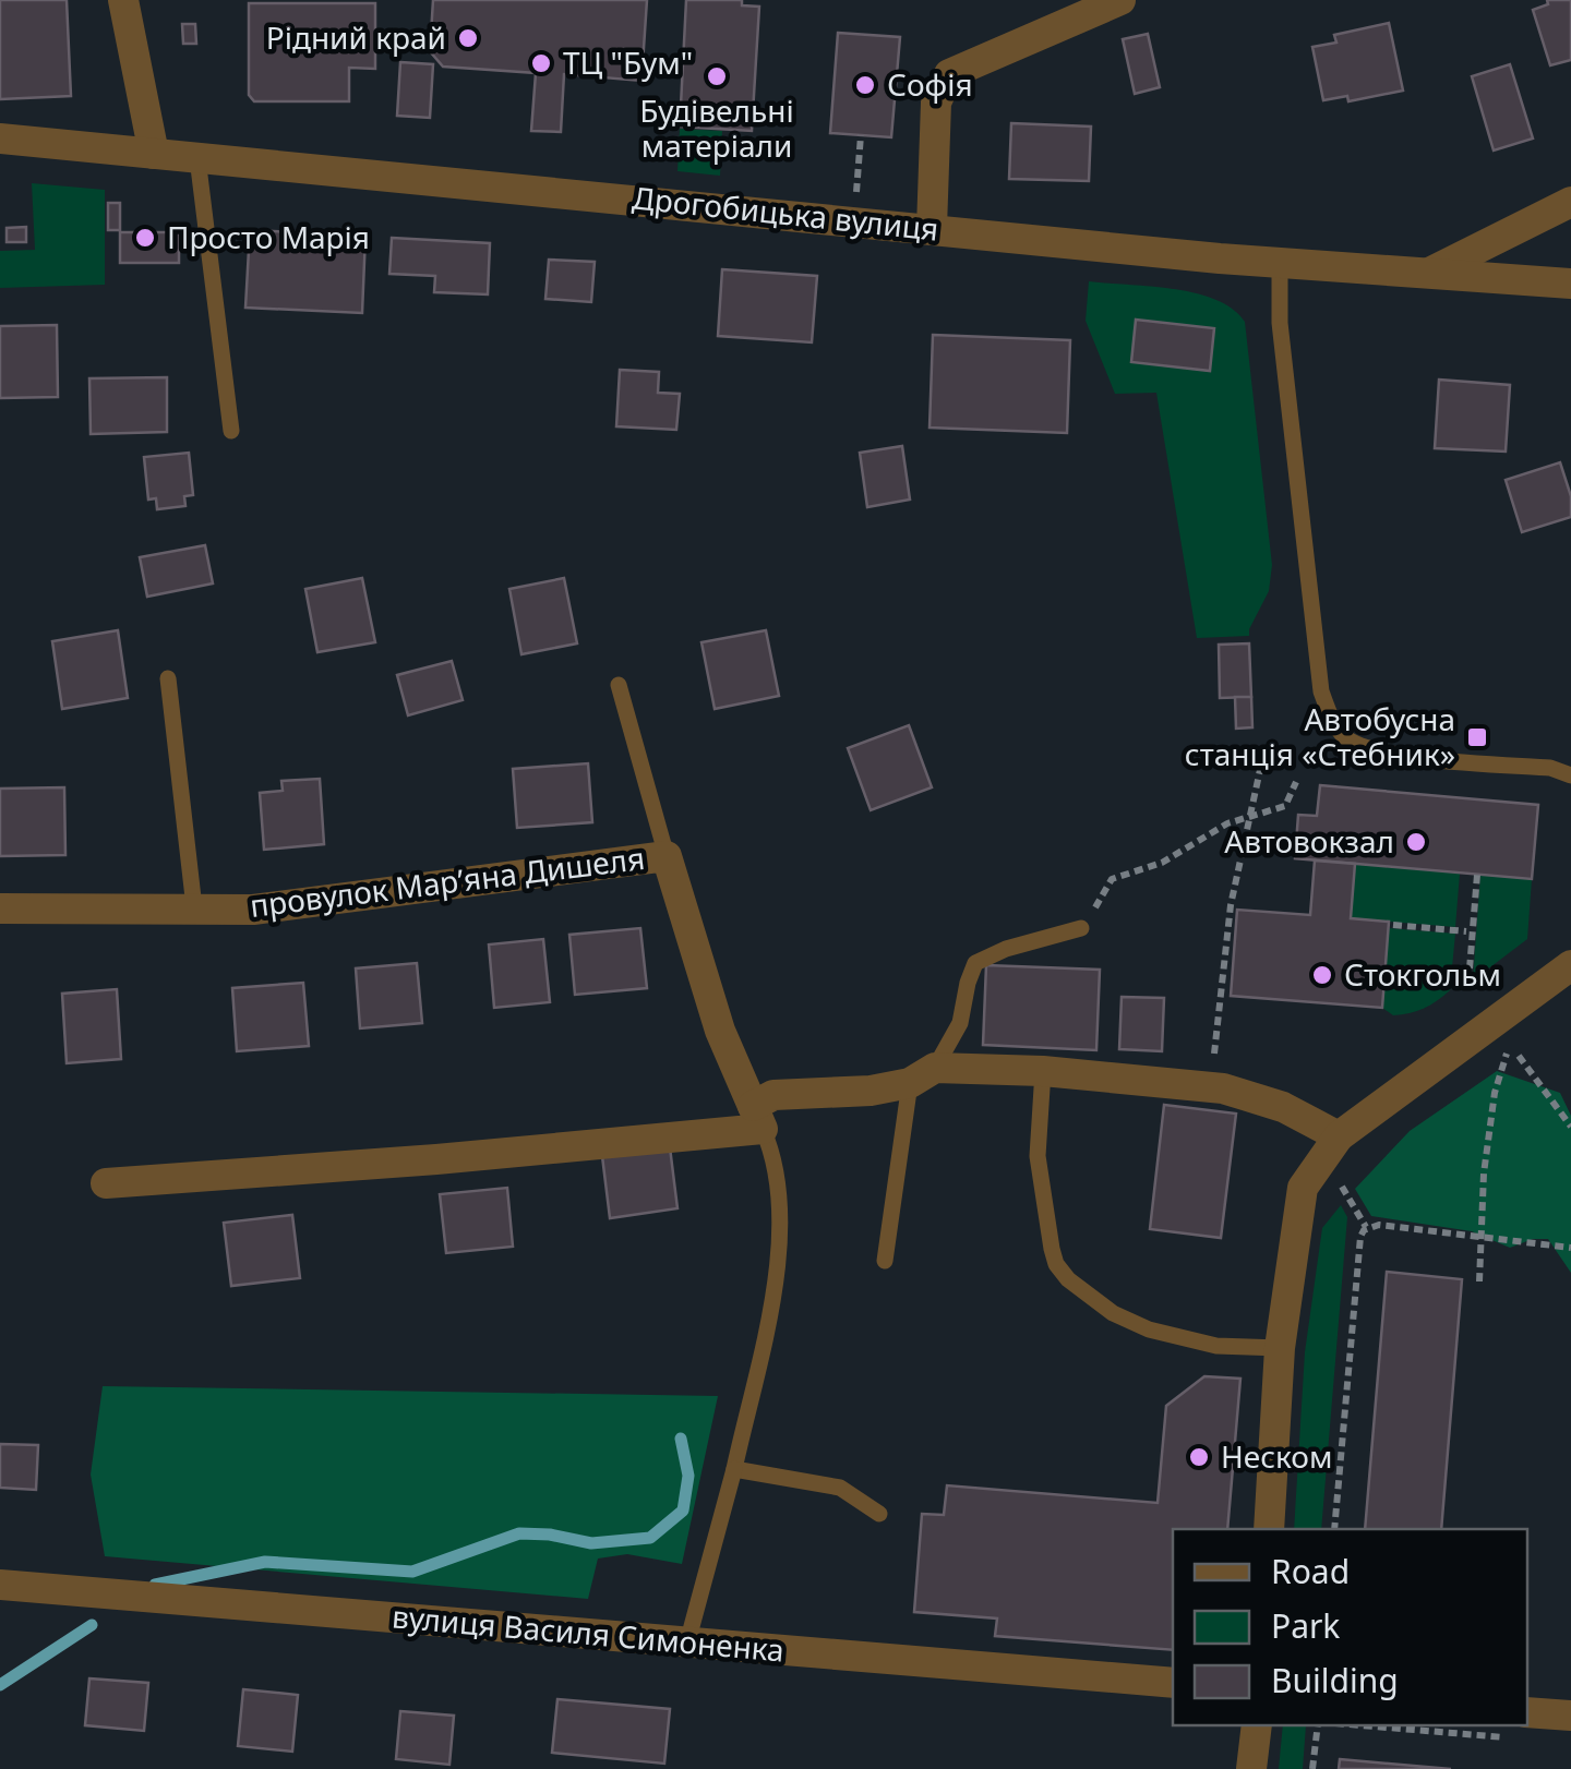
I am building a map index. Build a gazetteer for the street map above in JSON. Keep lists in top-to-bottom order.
{
  "streets": {
    "street": ["Дрогобицька вулиця", "провулок Марʼяна Дишеля", "вулиця Василя Симоненка"]
  },
  "places": {
    "other": [
      "Рідний край",
      "ТЦ \"Бум\"",
      "Будівельні матеріали",
      "Софія",
      "Просто Марія",
      "Автовокзал",
      "Стокгольм",
      "Неском"
    ],
    "transit": ["Автобусна станція «Стебник»"]
  },
  "legend": ["Road", "Park", "Building"]
}
